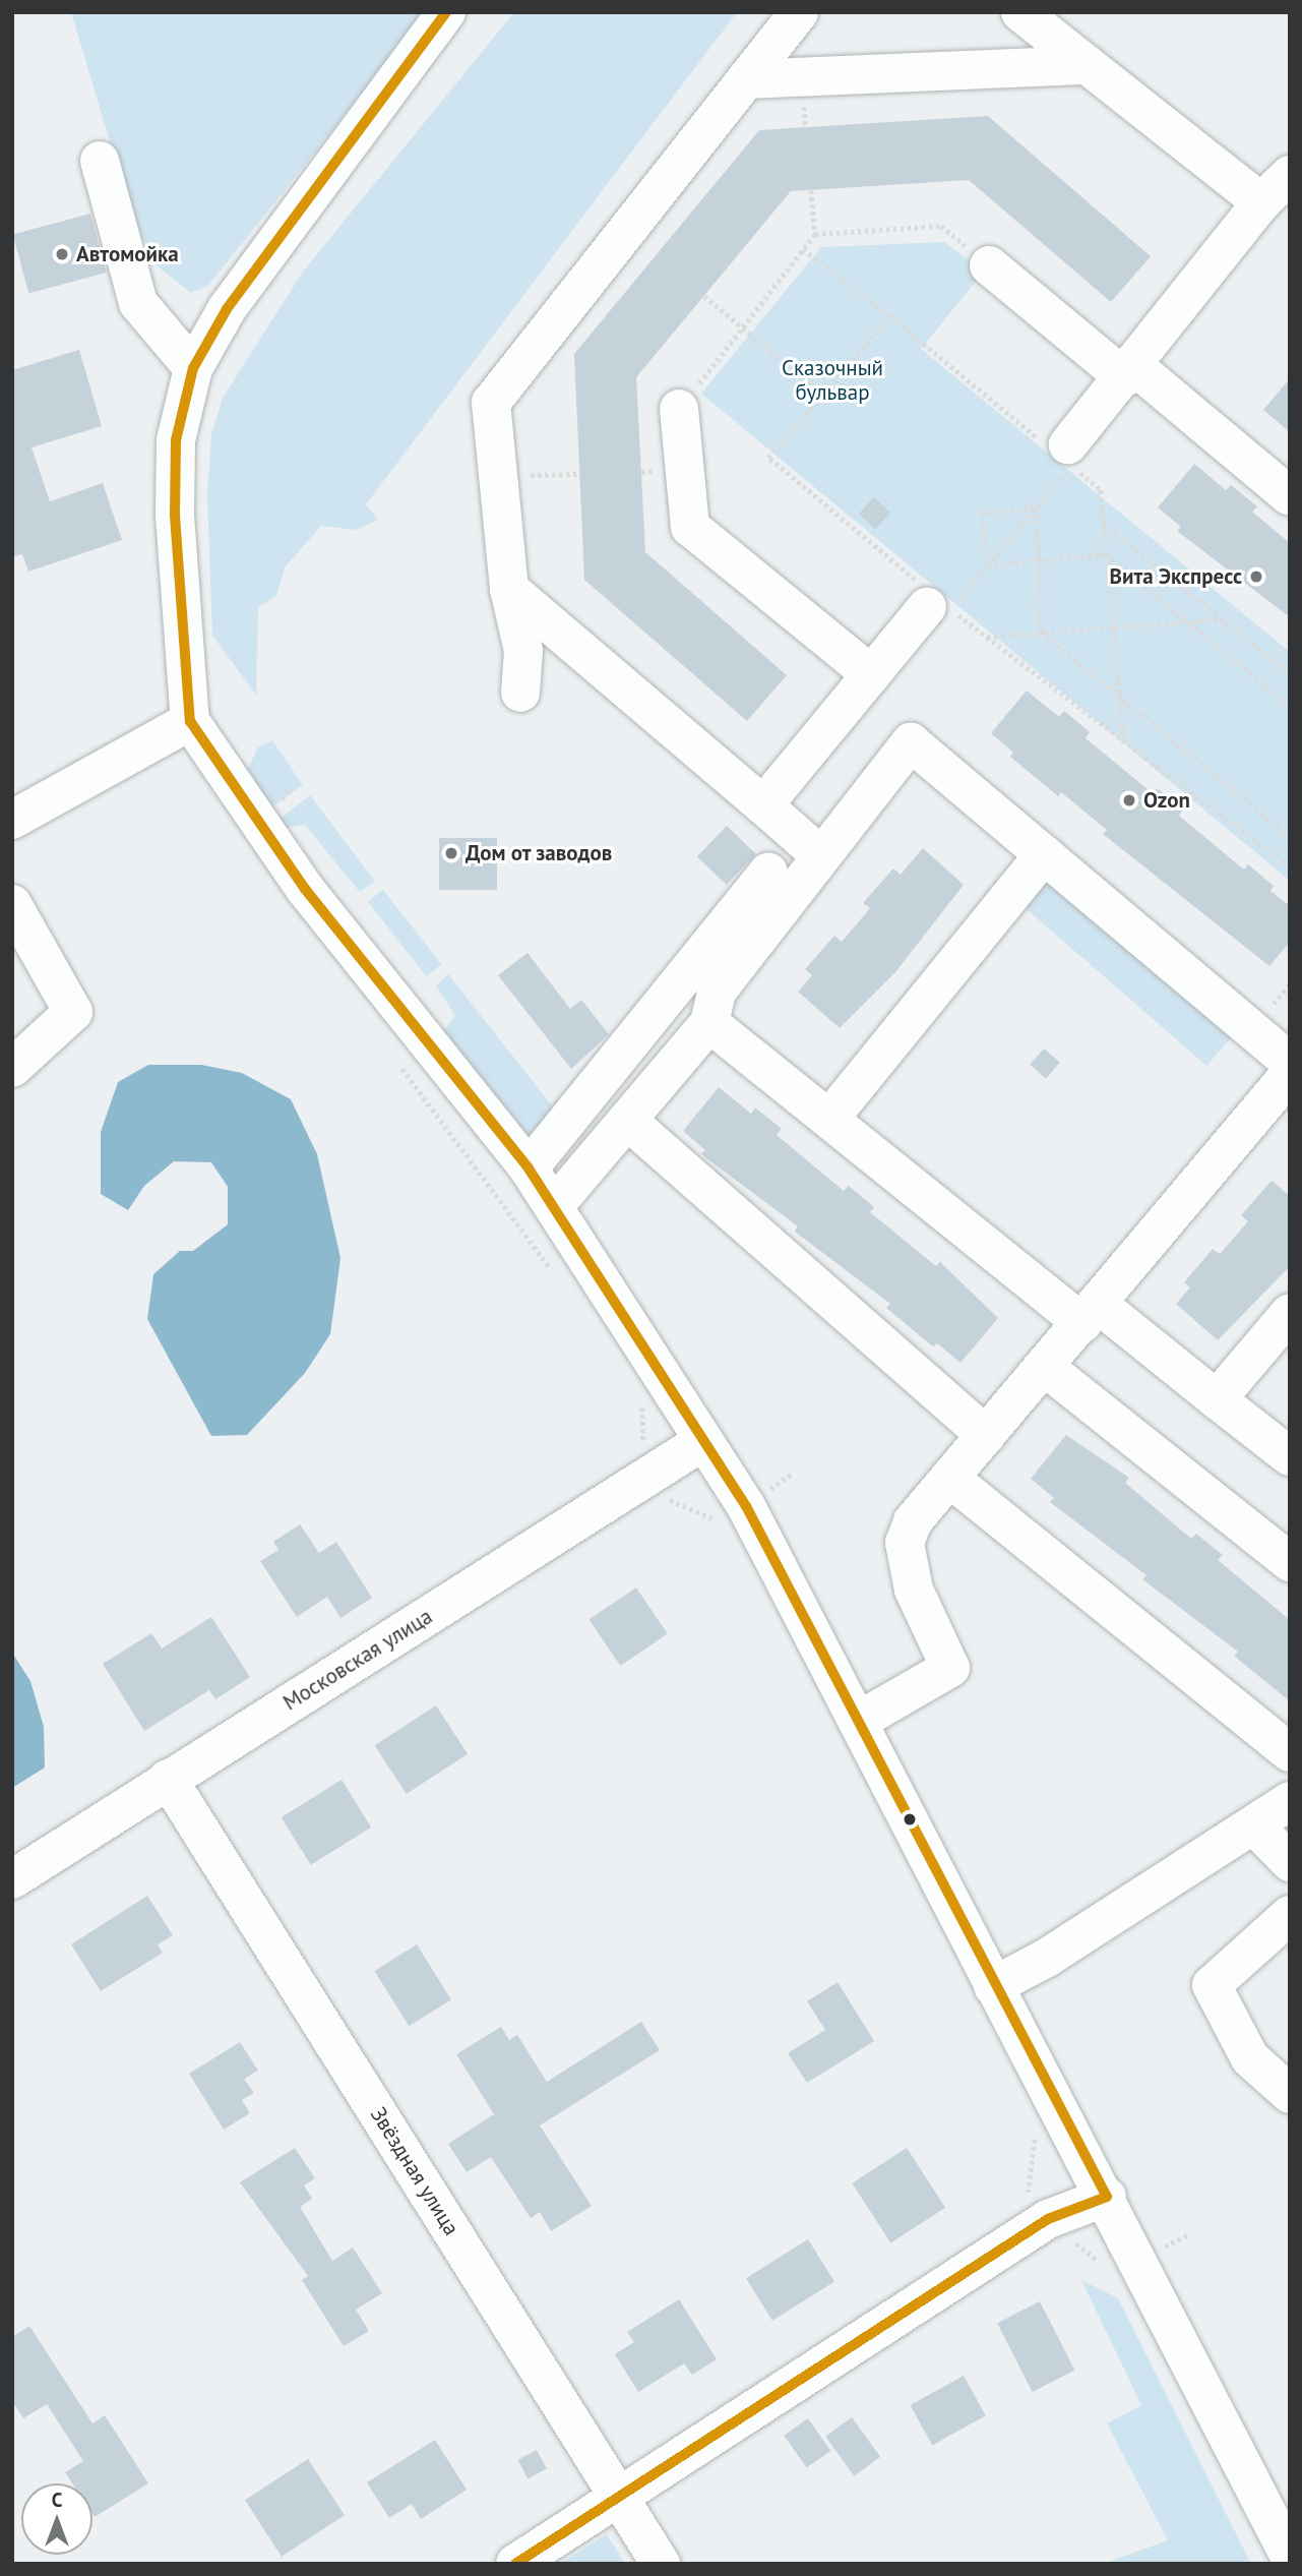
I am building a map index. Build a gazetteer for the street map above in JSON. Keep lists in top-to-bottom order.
{
  "streets": {
    "street": ["Московская улица", "Звёздная улица"]
  },
  "crossings": [
    ["Московская улица", "Звёздная улица"]
  ],
  "parks": ["Сказочный бульвар"],
  "places": [
    "Автомойка",
    "Вита Экспресс",
    "Ozon",
    "Дом от заводов"
  ],
  "north": "top"
}
